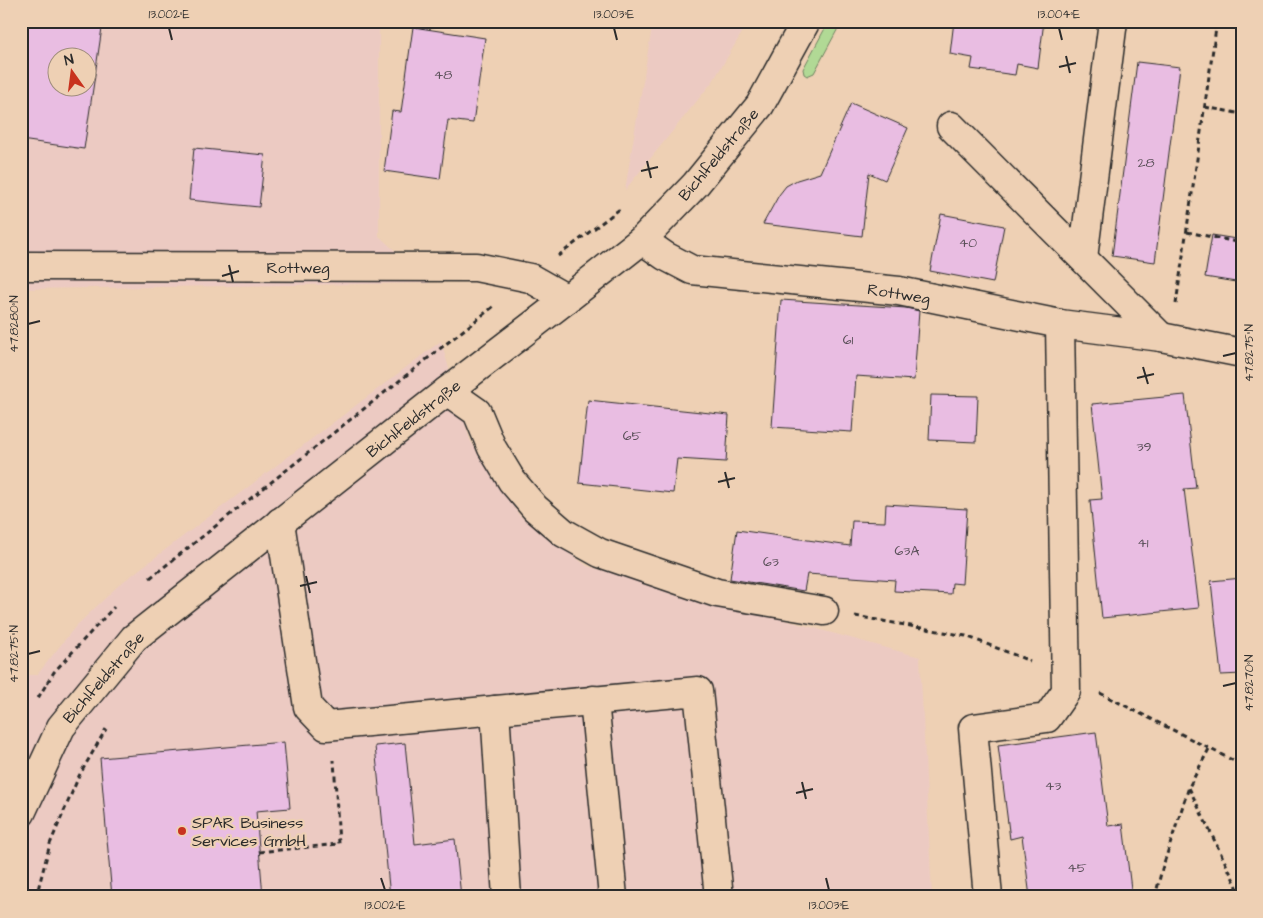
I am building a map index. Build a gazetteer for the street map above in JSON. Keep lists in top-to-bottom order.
{
  "streets": {
    "street": ["Bichlfeldstraße", "Rottweg"]
  },
  "crossings": [
    ["Bichlfeldstraße", "Rottweg"]
  ],
  "places": ["SPAR Business Services GmbH"],
  "house_numbers": [
    "48",
    "28",
    "40",
    "61",
    "65",
    "39",
    "41",
    "63A",
    "63",
    "43",
    "45"
  ],
  "north": "top",
  "coordinates": [
    "13.002°E",
    "13.003°E",
    "13.004°E",
    "47.8280°N",
    "47.8275°N",
    "47.8270°N"
  ]
}
